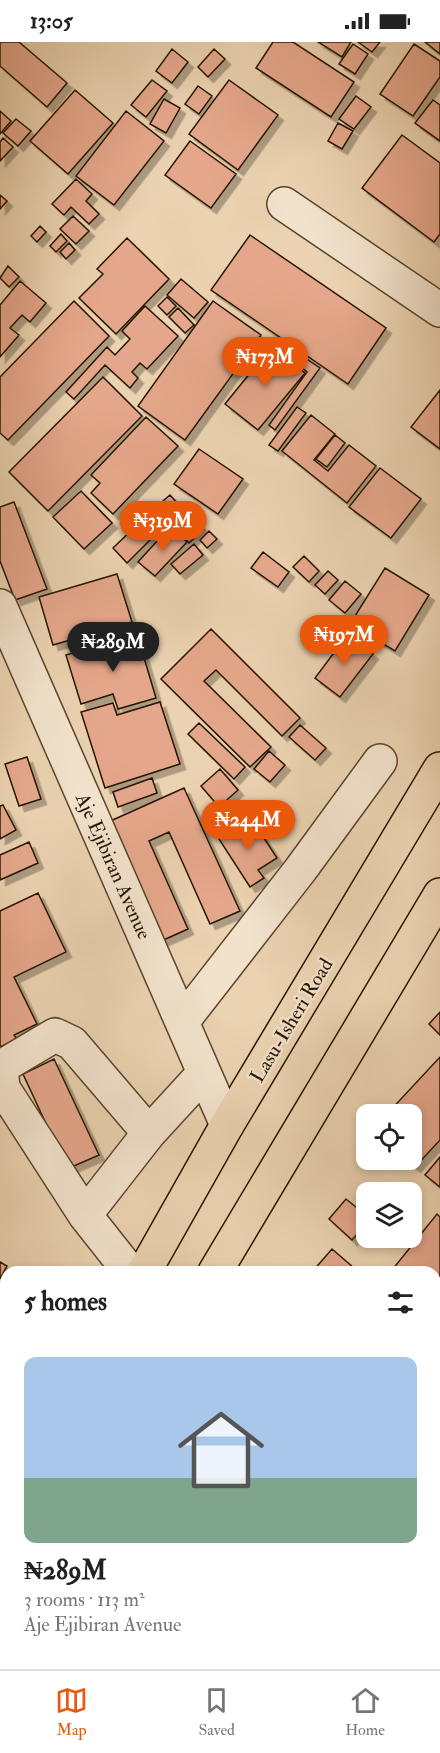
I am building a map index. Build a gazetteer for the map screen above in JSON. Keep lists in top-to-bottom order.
{
  "streets": {
    "main road": ["Lasu-Isheri Road"],
    "street": ["Aje Ejibiran Avenue"]
  },
  "crossings": [
    ["Aje Ejibiran Avenue", "Lasu-Isheri Road"]
  ],
  "page": {
    "status": "13:05",
    "price": [
      "₦173M",
      "₦319M",
      "₦197M",
      "₦289M",
      "₦244M"
    ],
    "heading": "5 homes",
    "list": [
      {
        "name": "₦289M",
        "note": "3 rooms · 113 m² · Aje Ejibiran Avenue"
      }
    ],
    "tabs": ["Map", "Saved", "Home"]
  }
}
